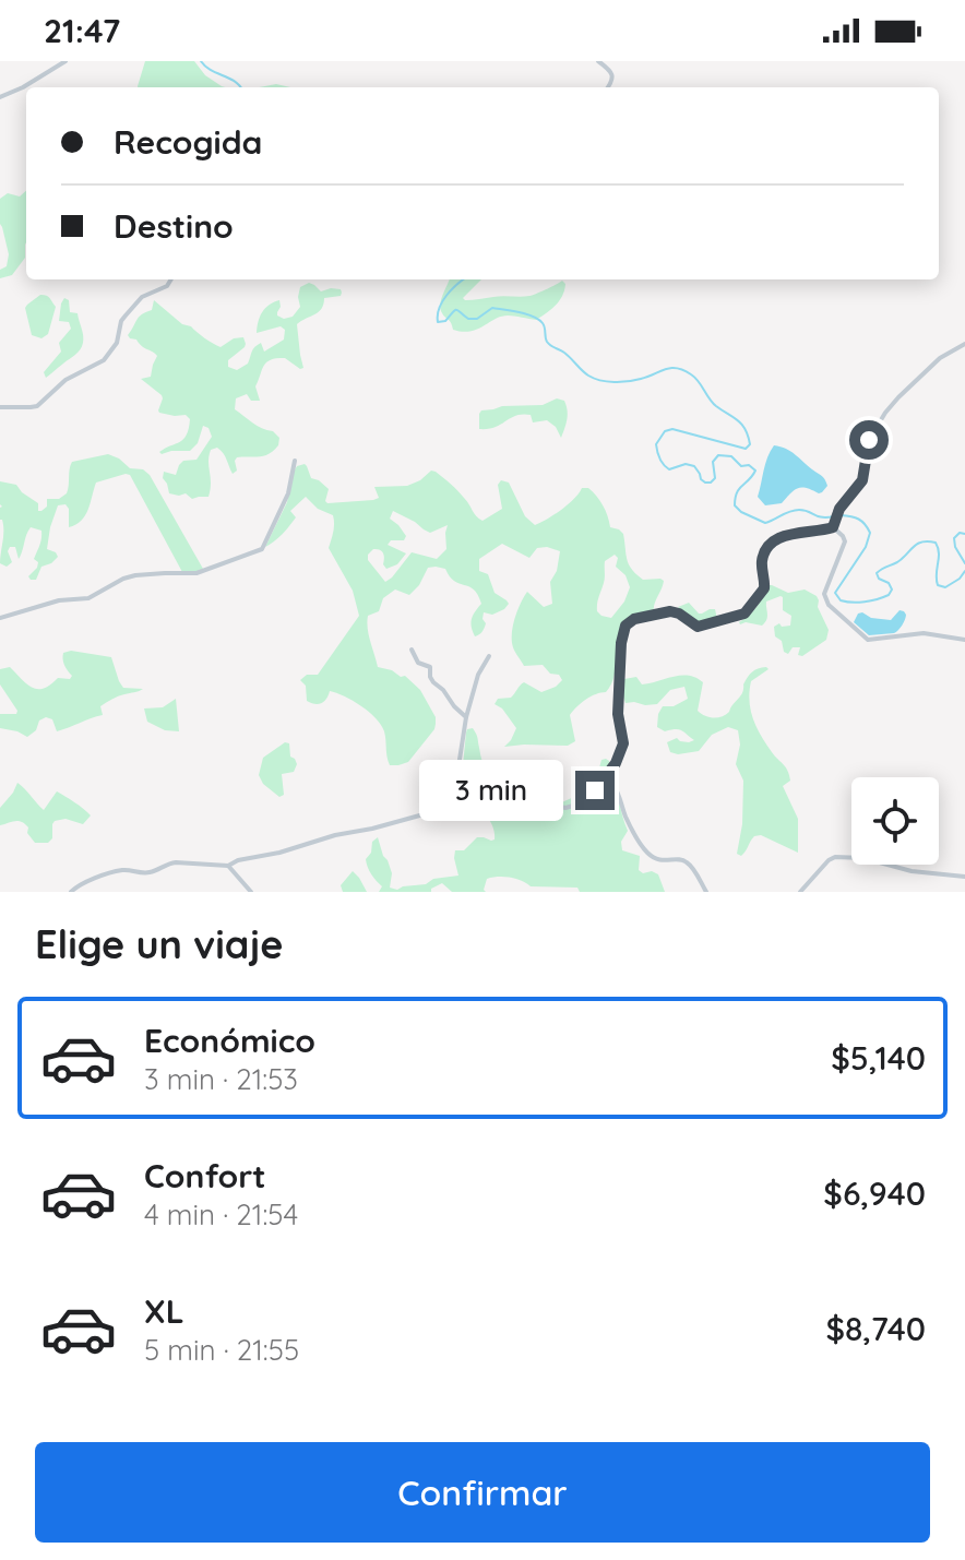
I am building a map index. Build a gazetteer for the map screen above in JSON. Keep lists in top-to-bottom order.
{
  "page": {
    "status": "21:47",
    "banner": ["Recogida", "Destino"],
    "bubble": "3 min",
    "heading": "Elige un viaje",
    "list": [
      {
        "name": "Económico",
        "note": "3 min · 21:53",
        "value": "$5,140"
      },
      {
        "name": "Confort",
        "note": "4 min · 21:54",
        "value": "$6,940"
      },
      {
        "name": "XL",
        "note": "5 min · 21:55",
        "value": "$8,740"
      }
    ],
    "buttons": "Confirmar"
  }
}
